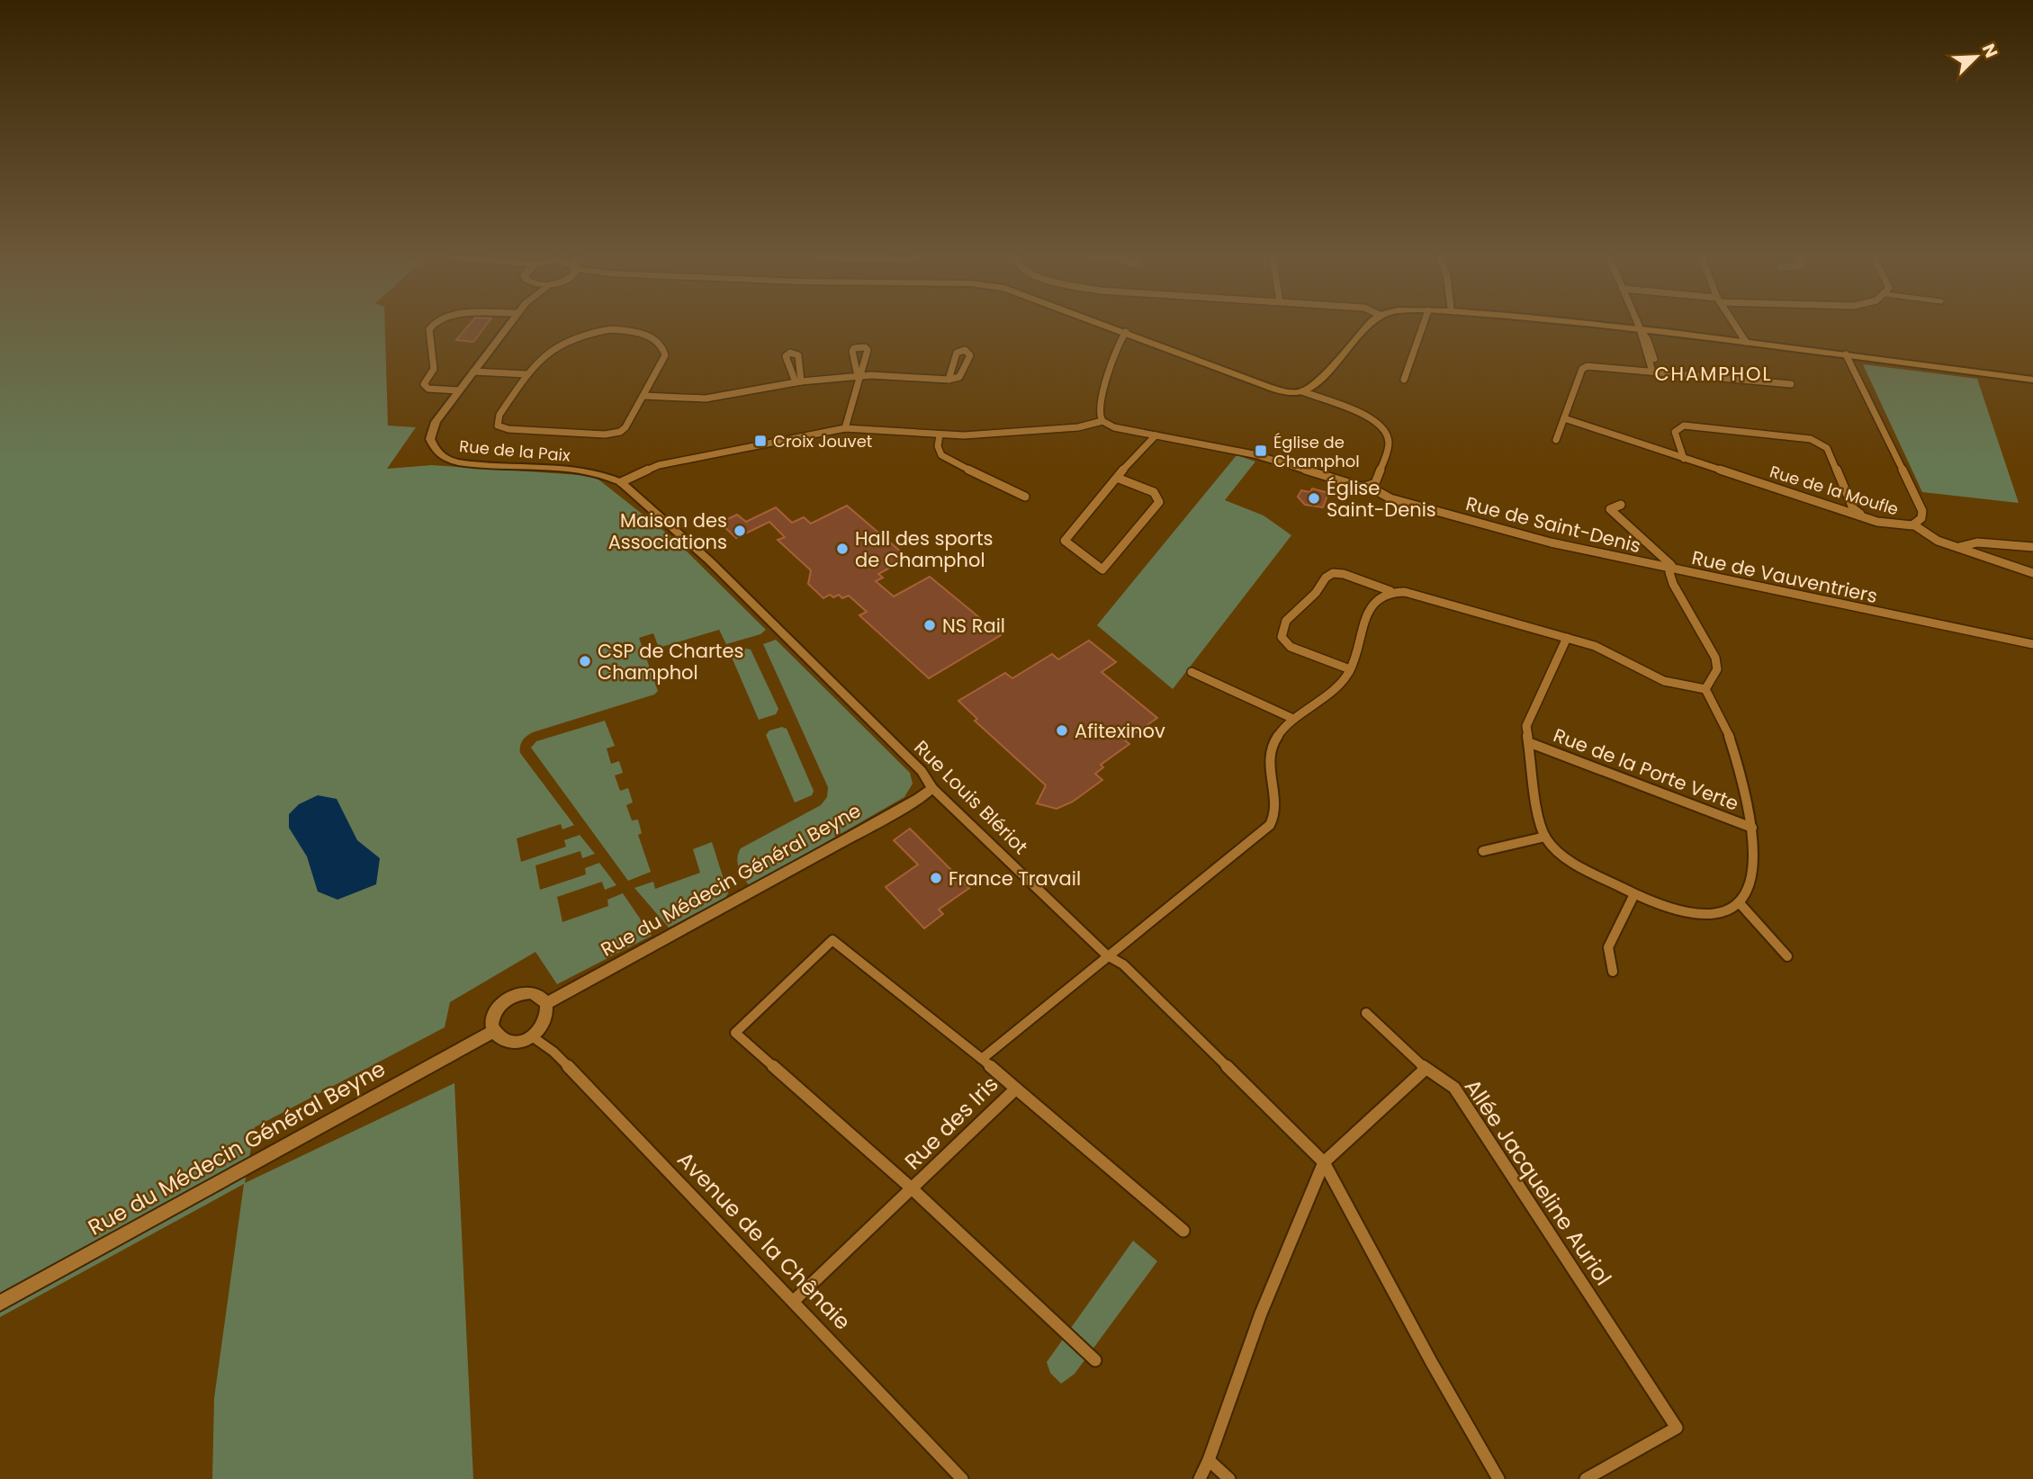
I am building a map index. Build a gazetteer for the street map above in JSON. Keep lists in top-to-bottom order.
{
  "streets": {
    "street": [
      "Rue de la Paix",
      "Rue de la Moufle",
      "Rue de Saint-Denis",
      "Rue de Vauventriers",
      "Rue de la Porte Verte",
      "Rue Louis Blériot",
      "Rue du Médecin Général Beyne",
      "Rue des Iris",
      "Allée Jacqueline Auriol",
      "Avenue de la Chênaie"
    ]
  },
  "crossings": [
    ["Rue de la Paix", "Rue Louis Blériot"],
    ["Rue de Saint-Denis", "Rue de Vauventriers"],
    ["Rue Louis Blériot", "Rue du Médecin Général Beyne"],
    ["Rue Louis Blériot", "Rue des Iris"],
    ["Rue du Médecin Général Beyne", "Avenue de la Chênaie"],
    ["Rue des Iris", "Avenue de la Chênaie"]
  ],
  "districts": ["CHAMPHOL"],
  "places": {
    "transit": ["Croix Jouvet", "Église de Champhol"],
    "other": [
      "Église Saint-Denis",
      "Maison des Associations",
      "Hall des sports de Champhol",
      "NS Rail",
      "CSP de Chartes Champhol",
      "Afitexinov",
      "France Travail"
    ]
  },
  "north": "top right"
}
